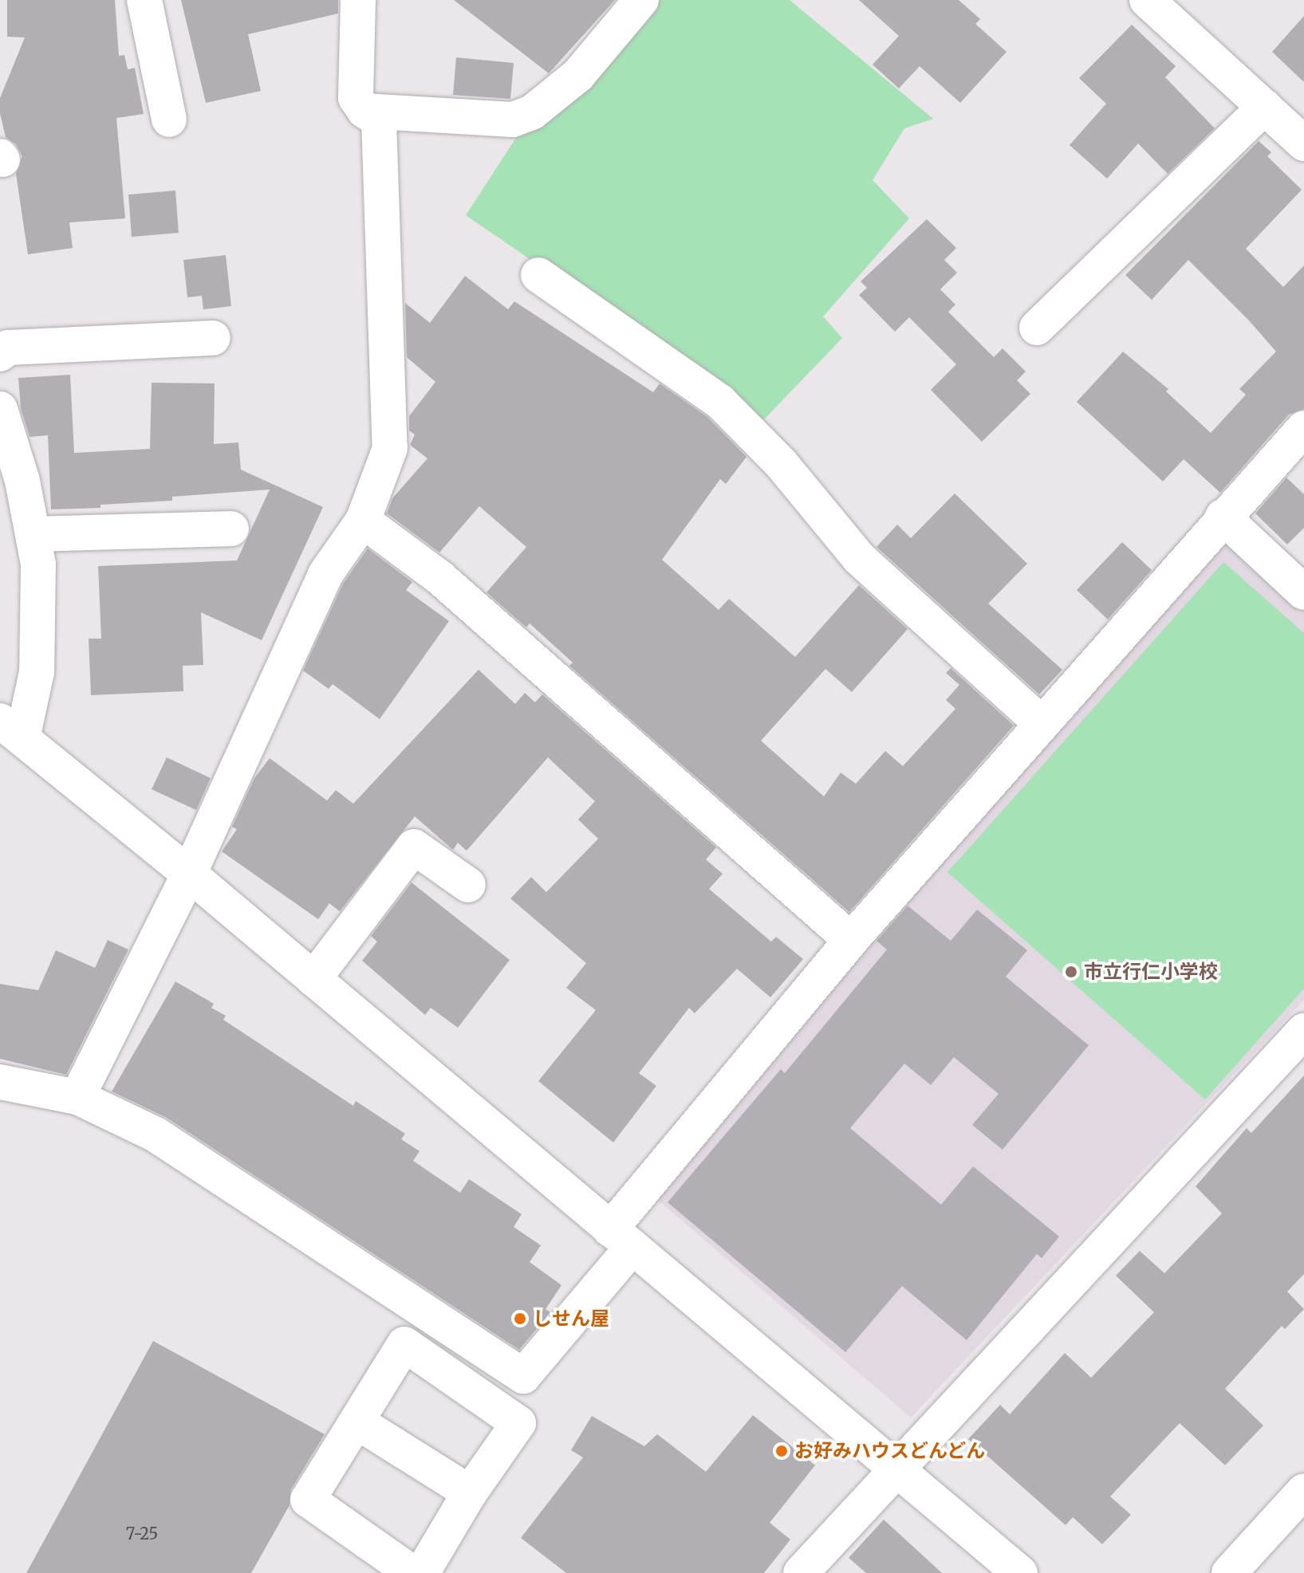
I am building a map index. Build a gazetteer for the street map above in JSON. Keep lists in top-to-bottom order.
{
  "places": ["市立行仁小学校", "しせん屋", "お好みハウスどんどん"],
  "house_numbers": ["7-25"]
}
